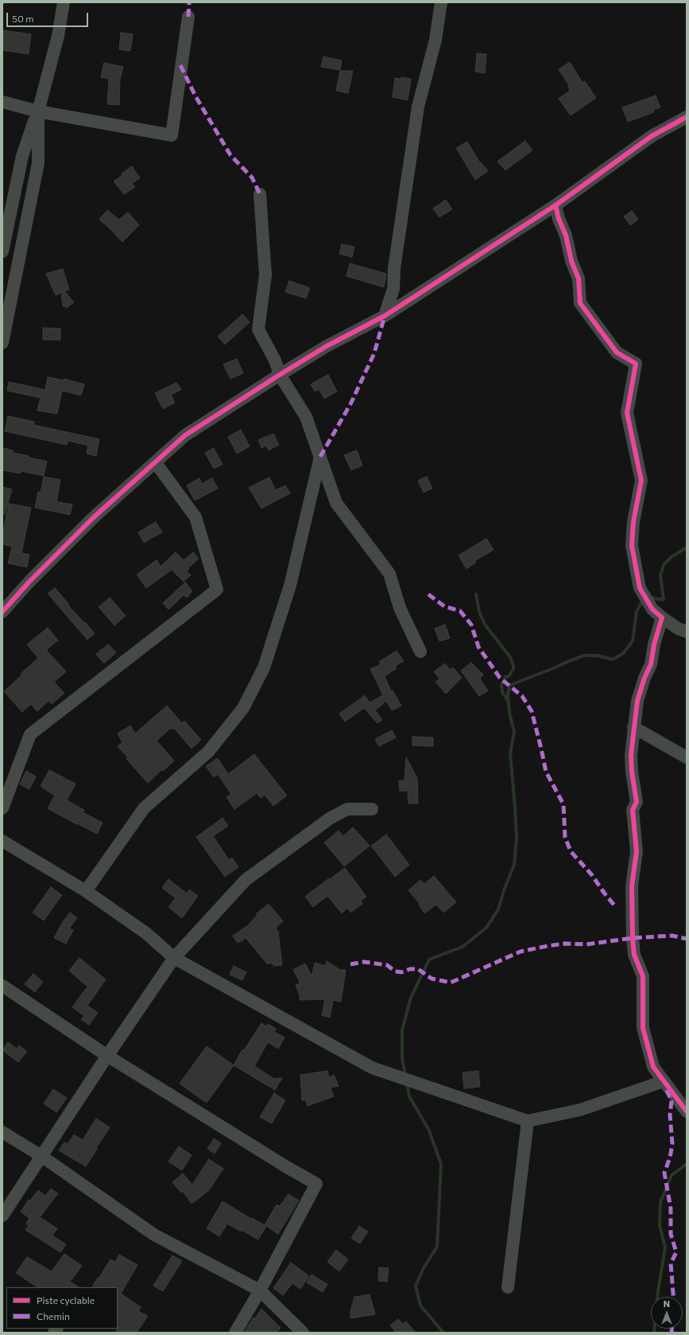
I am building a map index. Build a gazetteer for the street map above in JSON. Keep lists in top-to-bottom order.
{
  "legend": ["Piste cyclable", "Chemin"],
  "scale_bar": "50 m",
  "north": "top"
}
